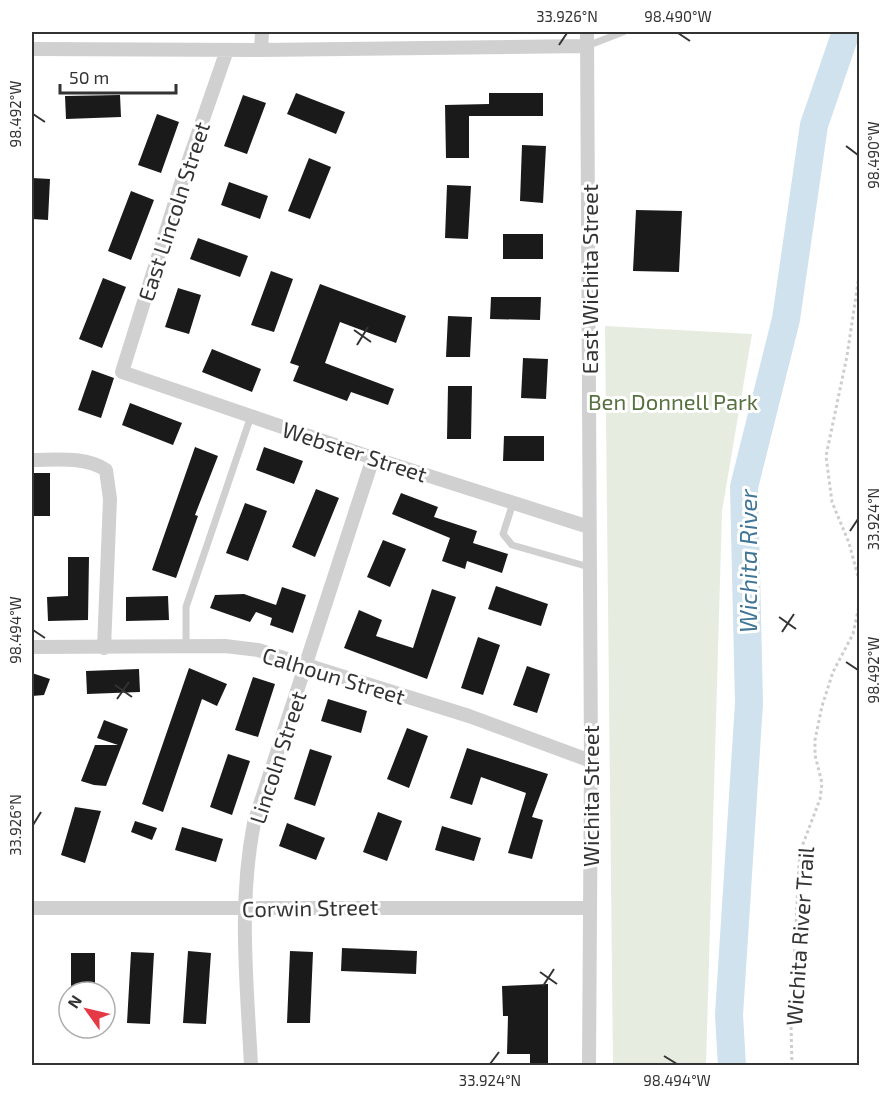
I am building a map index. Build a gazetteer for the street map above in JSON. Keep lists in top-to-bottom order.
{
  "streets": {
    "street": [
      "East Lincoln Street",
      "East Wichita Street",
      "Webster Street",
      "Calhoun Street",
      "Lincoln Street",
      "Wichita Street",
      "Corwin Street"
    ],
    "path": ["Wichita River Trail"]
  },
  "crossings": [
    ["East Lincoln Street", "Webster Street"],
    ["East Wichita Street", "Webster Street"],
    ["East Wichita Street", "Wichita Street"],
    ["Webster Street", "Lincoln Street"],
    ["Webster Street", "Wichita Street"],
    ["Calhoun Street", "Lincoln Street"],
    ["Calhoun Street", "Wichita Street"],
    ["Lincoln Street", "Corwin Street"],
    ["Wichita Street", "Corwin Street"]
  ],
  "water": ["Wichita River"],
  "parks": ["Ben Donnell Park"],
  "scale_bar": "50 m",
  "north": "top left",
  "coordinates": [
    "33.926°N",
    "98.490°W",
    "98.492°W",
    "33.924°N",
    "98.494°W"
  ]
}
